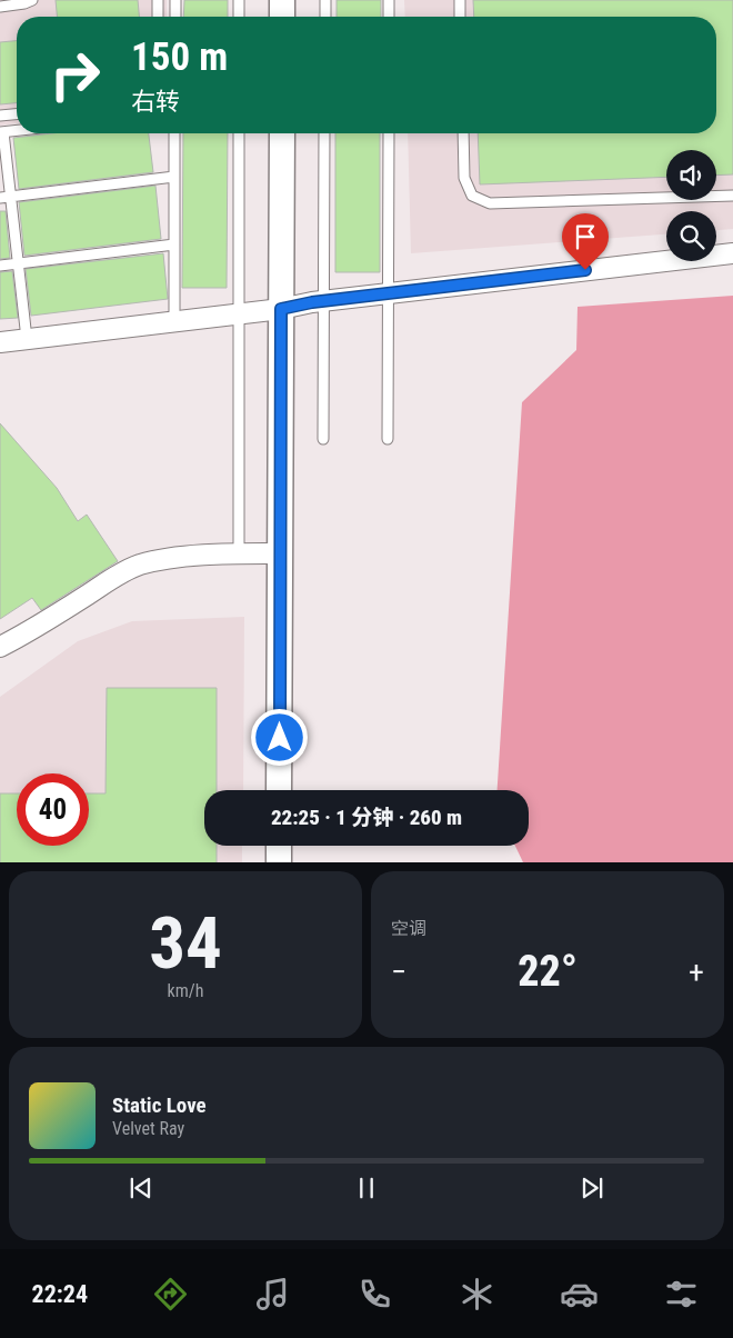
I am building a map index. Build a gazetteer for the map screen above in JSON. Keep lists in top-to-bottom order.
{
  "page": {
    "turn": ["150 m", "右转"],
    "limit": "40",
    "trip": "22:25 · 1 分钟 · 260 m",
    "tile": [
      ["34", "km/h"],
      "空调"
    ],
    "heat": ["−", "22°", "+"],
    "song": ["Static Love", "Velvet Ray"],
    "tabs": "22:24"
  }
}
